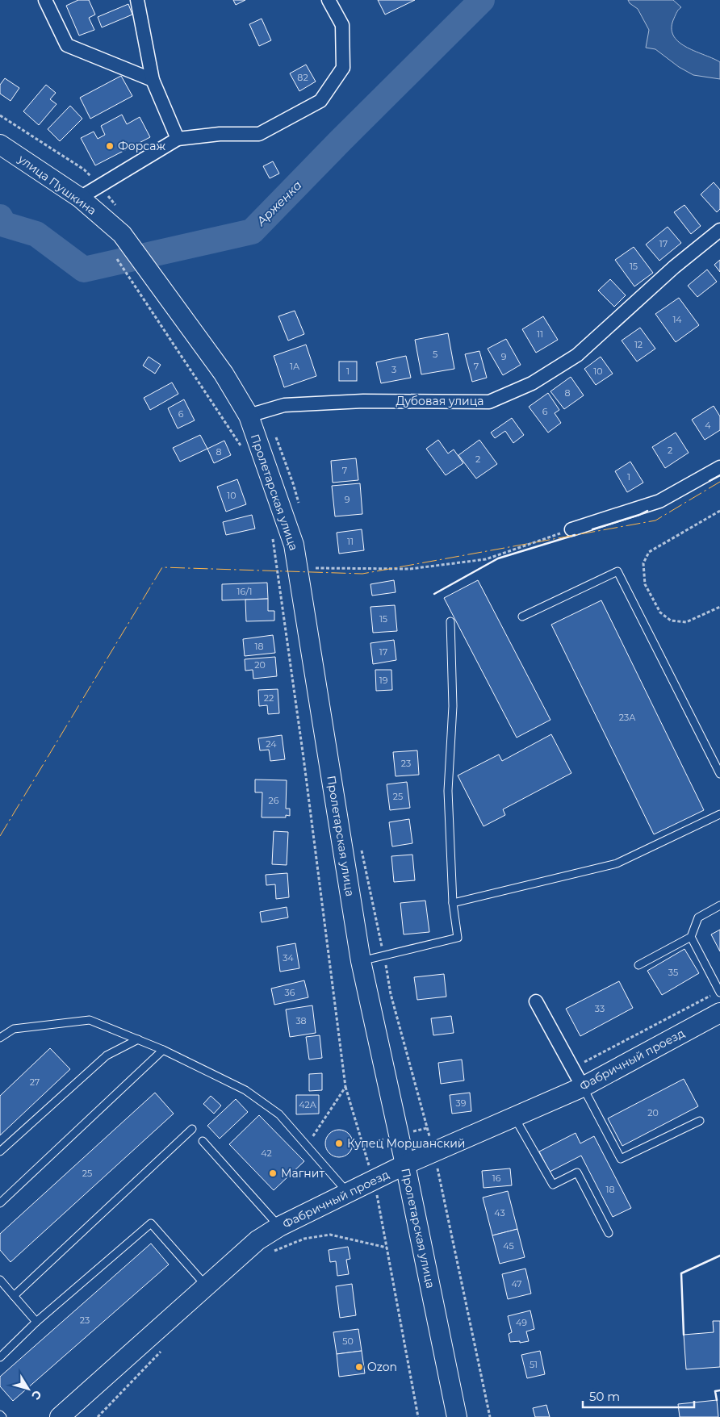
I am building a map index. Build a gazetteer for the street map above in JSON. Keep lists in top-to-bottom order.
{
  "streets": {
    "main road": ["улица Пушкина", "Пролетарская улица", "Фабричный проезд"],
    "street": ["Дубовая улица"]
  },
  "crossings": [
    ["улица Пушкина", "Пролетарская улица"],
    ["Дубовая улица", "Пролетарская улица"],
    ["Пролетарская улица", "Фабричный проезд"]
  ],
  "water": ["Арженка"],
  "places": [
    "Форсаж",
    "Купец Моршанский",
    "Магнит",
    "Ozon"
  ],
  "house_numbers": [
    "82",
    "17",
    "15",
    "14",
    "11",
    "12",
    "5",
    "9",
    "1А",
    "7",
    "3",
    "1",
    "10",
    "8",
    "6",
    "6",
    "4",
    "2",
    "8",
    "2",
    "7",
    "1",
    "10",
    "9",
    "11",
    "16/1",
    "15",
    "18",
    "17",
    "20",
    "19",
    "22",
    "23А",
    "24",
    "23",
    "25",
    "26",
    "34",
    "35",
    "36",
    "33",
    "38",
    "27",
    "39",
    "42А",
    "20",
    "42",
    "25",
    "16",
    "18",
    "43",
    "45",
    "47",
    "23",
    "49",
    "50",
    "51"
  ],
  "scale_bar": "50 m",
  "north": "bottom right"
}
